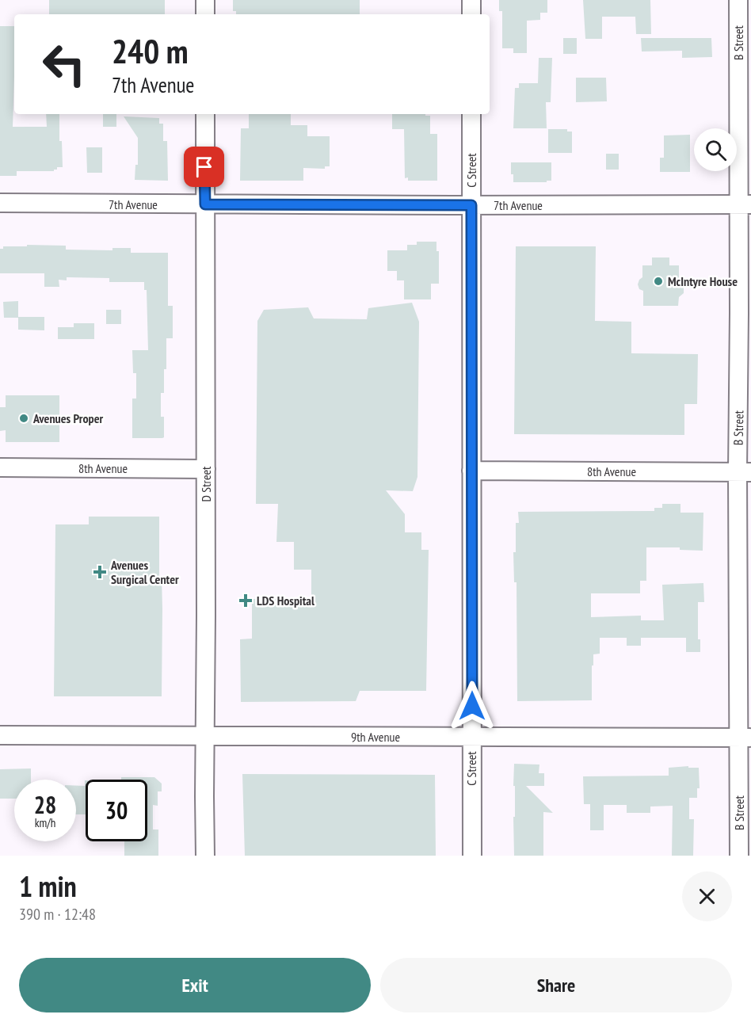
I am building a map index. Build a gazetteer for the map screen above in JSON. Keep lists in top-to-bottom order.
{
  "streets": {
    "street": [
      "B Street",
      "C Street",
      "7th Avenue",
      "8th Avenue",
      "D Street",
      "9th Avenue"
    ]
  },
  "crossings": [
    ["B Street", "7th Avenue"],
    ["B Street", "8th Avenue"],
    ["B Street", "9th Avenue"],
    ["C Street", "7th Avenue"],
    ["C Street", "8th Avenue"],
    ["C Street", "9th Avenue"],
    ["7th Avenue", "D Street"],
    ["8th Avenue", "D Street"],
    ["D Street", "9th Avenue"]
  ],
  "places": {
    "other": ["McIntyre House", "Avenues Proper"],
    "health": ["Avenues Surgical Center", "LDS Hospital"]
  },
  "page": {
    "turn": ["240 m", "7th Avenue"],
    "speed": "28 km/h",
    "limit": "30",
    "heading": ["1 min", "390 m · 12:48"],
    "buttons": ["Exit", "Share"]
  }
}
